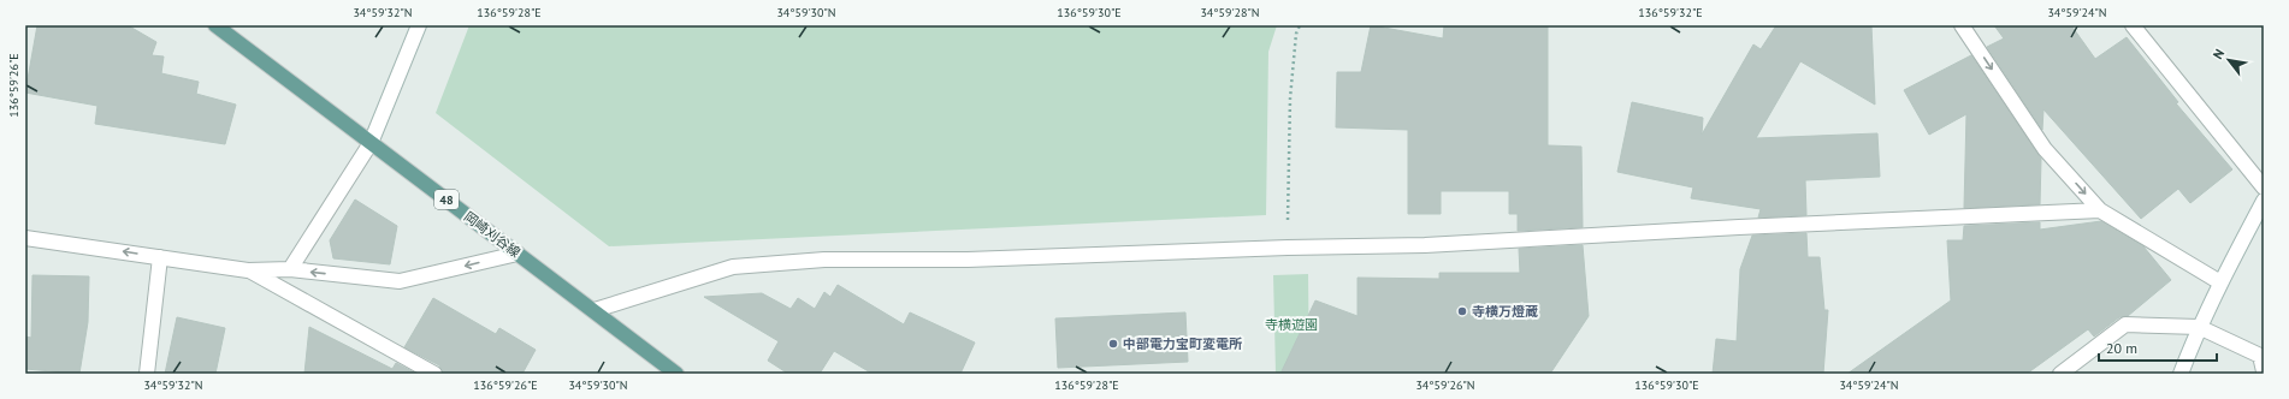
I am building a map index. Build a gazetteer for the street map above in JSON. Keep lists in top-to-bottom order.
{
  "streets": {
    "main road": ["48", "岡崎刈谷線"]
  },
  "parks": ["寺横遊園"],
  "places": ["寺横万燈蔵", "中部電力宝町変電所"],
  "scale_bar": "20 m",
  "north": "top left",
  "coordinates": [
    "34°59'32\"N",
    "136°59'28\"E",
    "34°59'30\"N",
    "136°59'30\"E",
    "34°59'28\"N",
    "136°59'32\"E",
    "34°59'24\"N",
    "136°59'26\"E",
    "34°59'26\"N"
  ]
}
